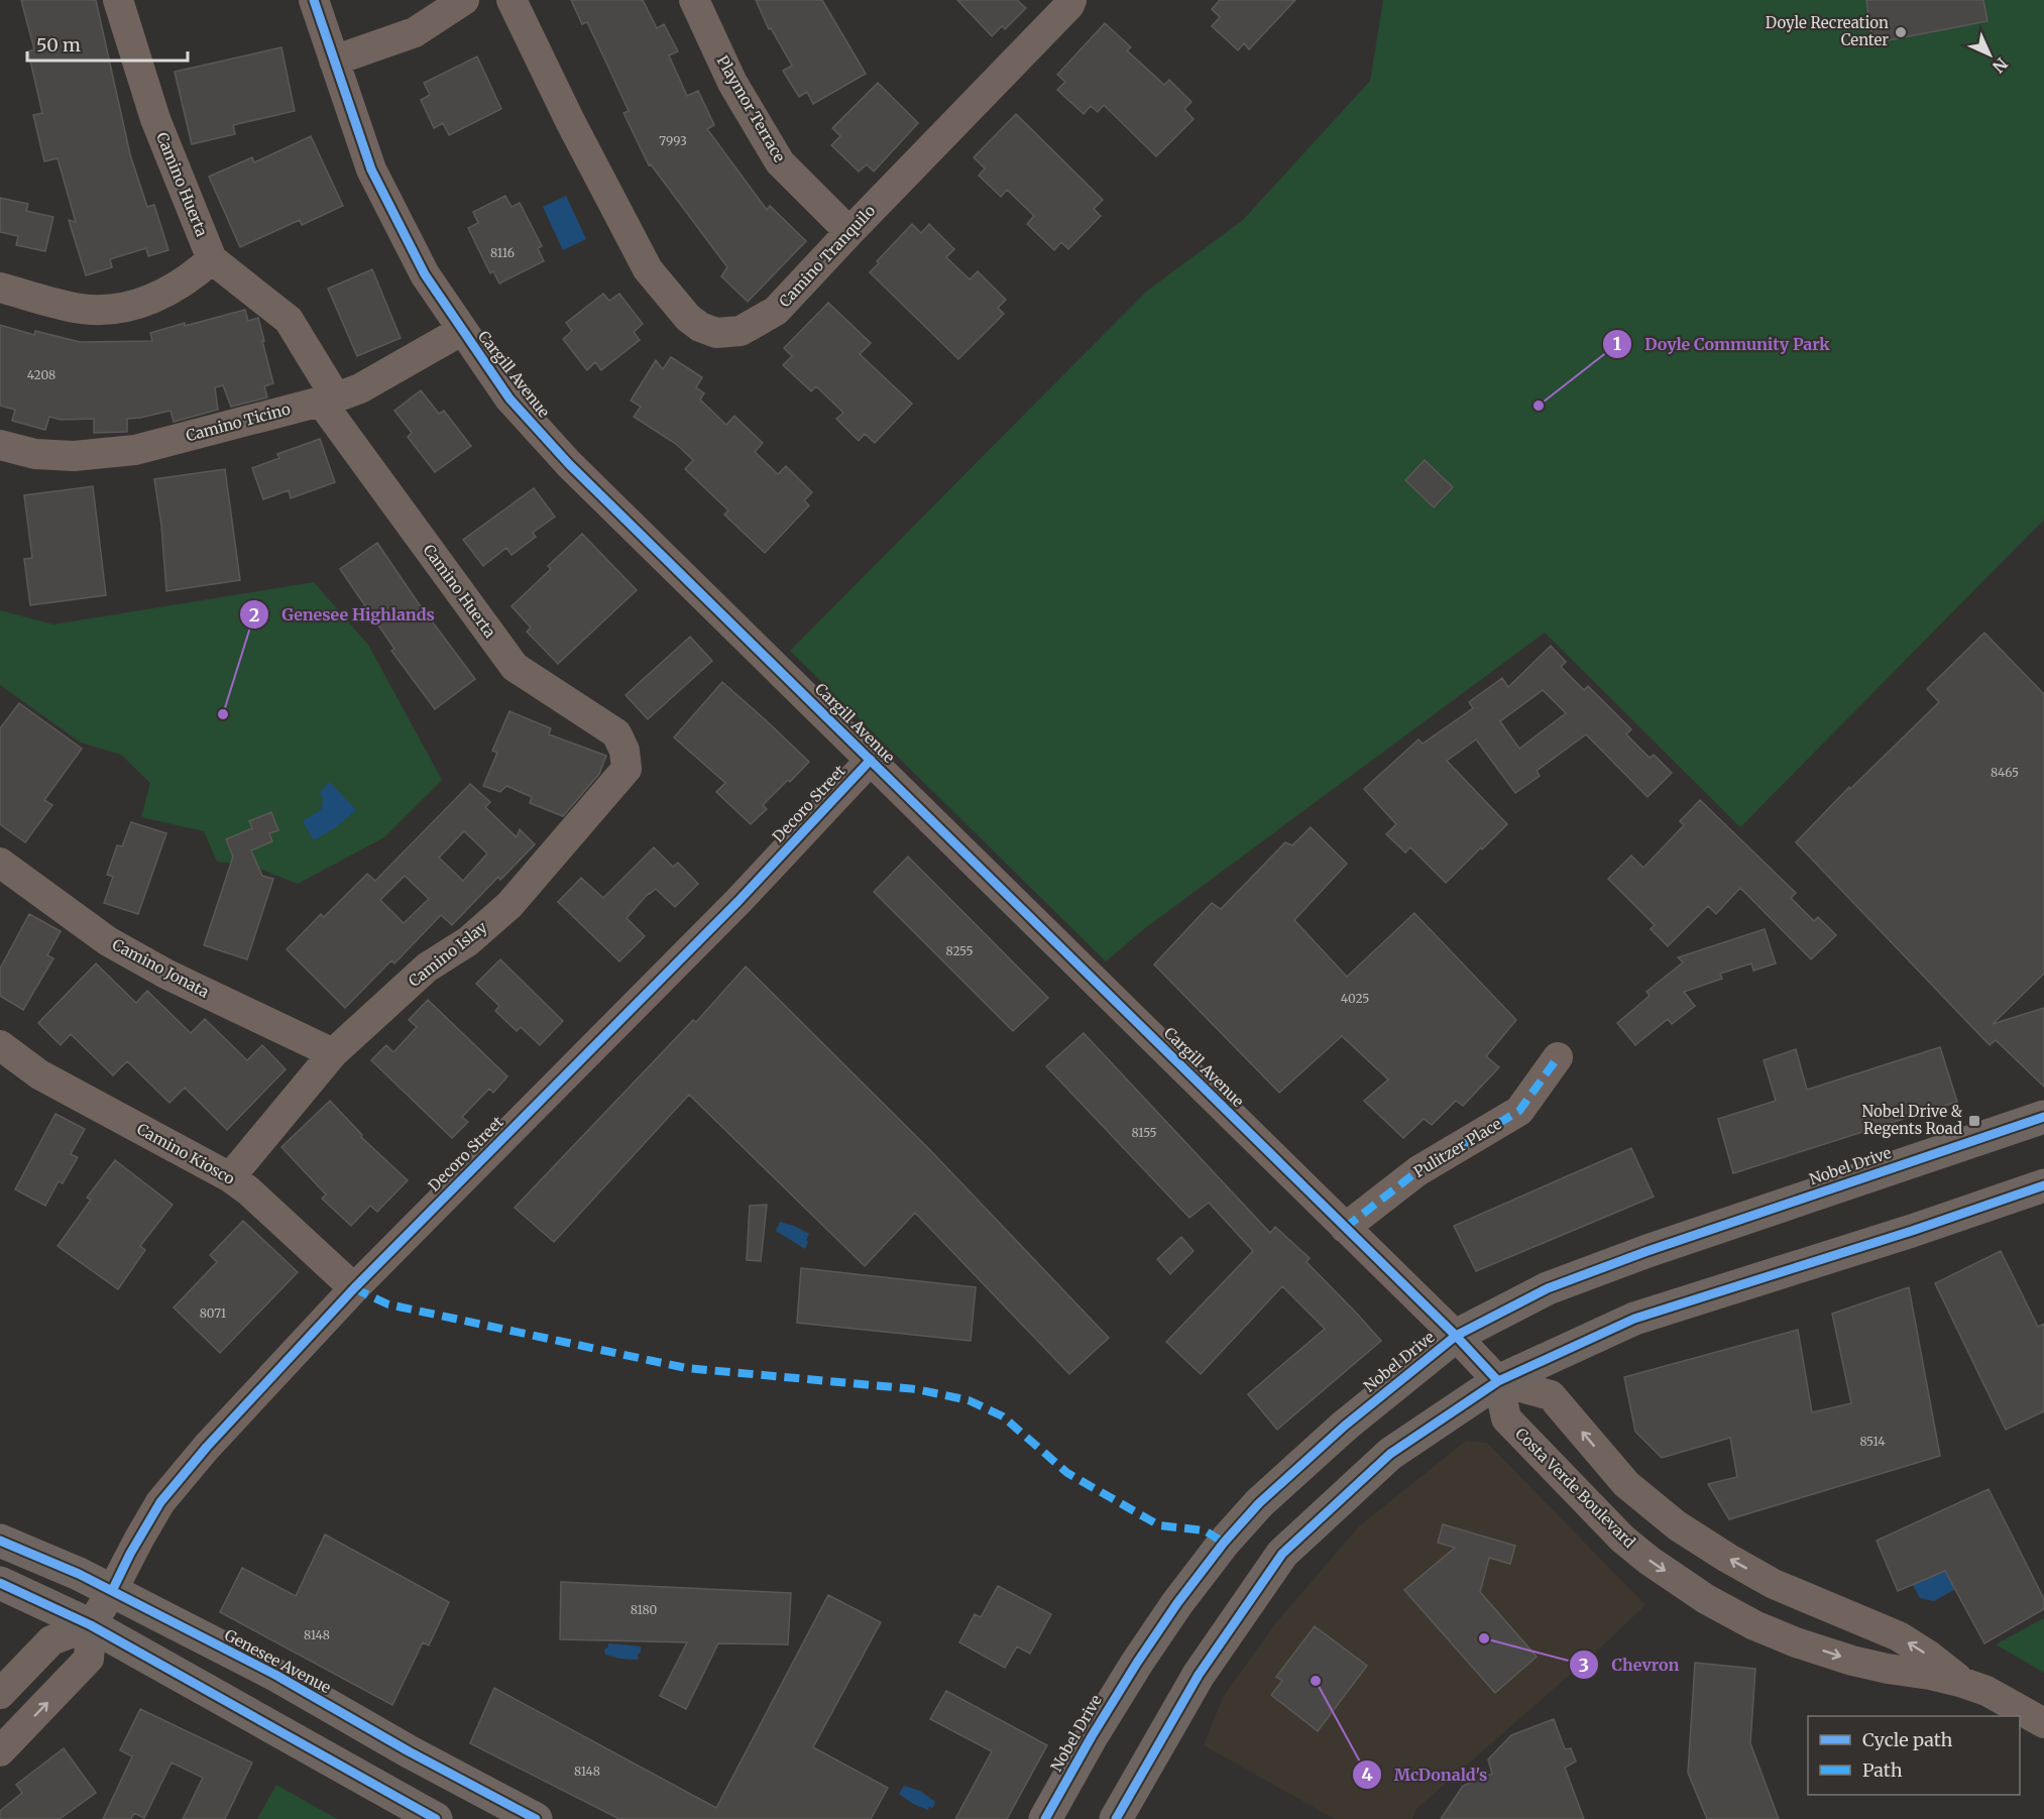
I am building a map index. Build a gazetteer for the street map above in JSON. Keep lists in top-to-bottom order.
{
  "streets": {
    "main road": ["Nobel Drive", "Genesee Avenue"],
    "street": [
      "Playmor Terrace",
      "Camino Huerta",
      "Camino Tranquilo",
      "Cargill Avenue",
      "Camino Ticino",
      "Decoro Street",
      "Camino Islay",
      "Camino Jonata",
      "Pulitzer Place",
      "Camino Kiosco",
      "Costa Verde Boulevard"
    ]
  },
  "crossings": [
    ["Playmor Terrace", "Camino Tranquilo"],
    ["Camino Huerta", "Camino Ticino"],
    ["Camino Huerta", "Camino Islay"],
    ["Cargill Avenue", "Camino Ticino"],
    ["Cargill Avenue", "Decoro Street"],
    ["Cargill Avenue", "Pulitzer Place"],
    ["Cargill Avenue", "Nobel Drive"],
    ["Cargill Avenue", "Costa Verde Boulevard"],
    ["Decoro Street", "Camino Kiosco"],
    ["Decoro Street", "Genesee Avenue"],
    ["Camino Islay", "Camino Jonata"],
    ["Camino Islay", "Camino Kiosco"]
  ],
  "places": {
    "other": [
      "Doyle Recreation Center",
      "Doyle Community Park",
      "Genesee Highlands",
      "Chevron",
      "McDonald's"
    ],
    "transit": ["Nobel Drive & Regents Road"]
  },
  "house_numbers": [
    "7993",
    "8116",
    "4208",
    "8465",
    "8255",
    "4025",
    "8155",
    "8071",
    "8514",
    "8180",
    "8148",
    "8148"
  ],
  "legend": ["Cycle path", "Path"],
  "scale_bar": "50 m",
  "north": "bottom right"
}
